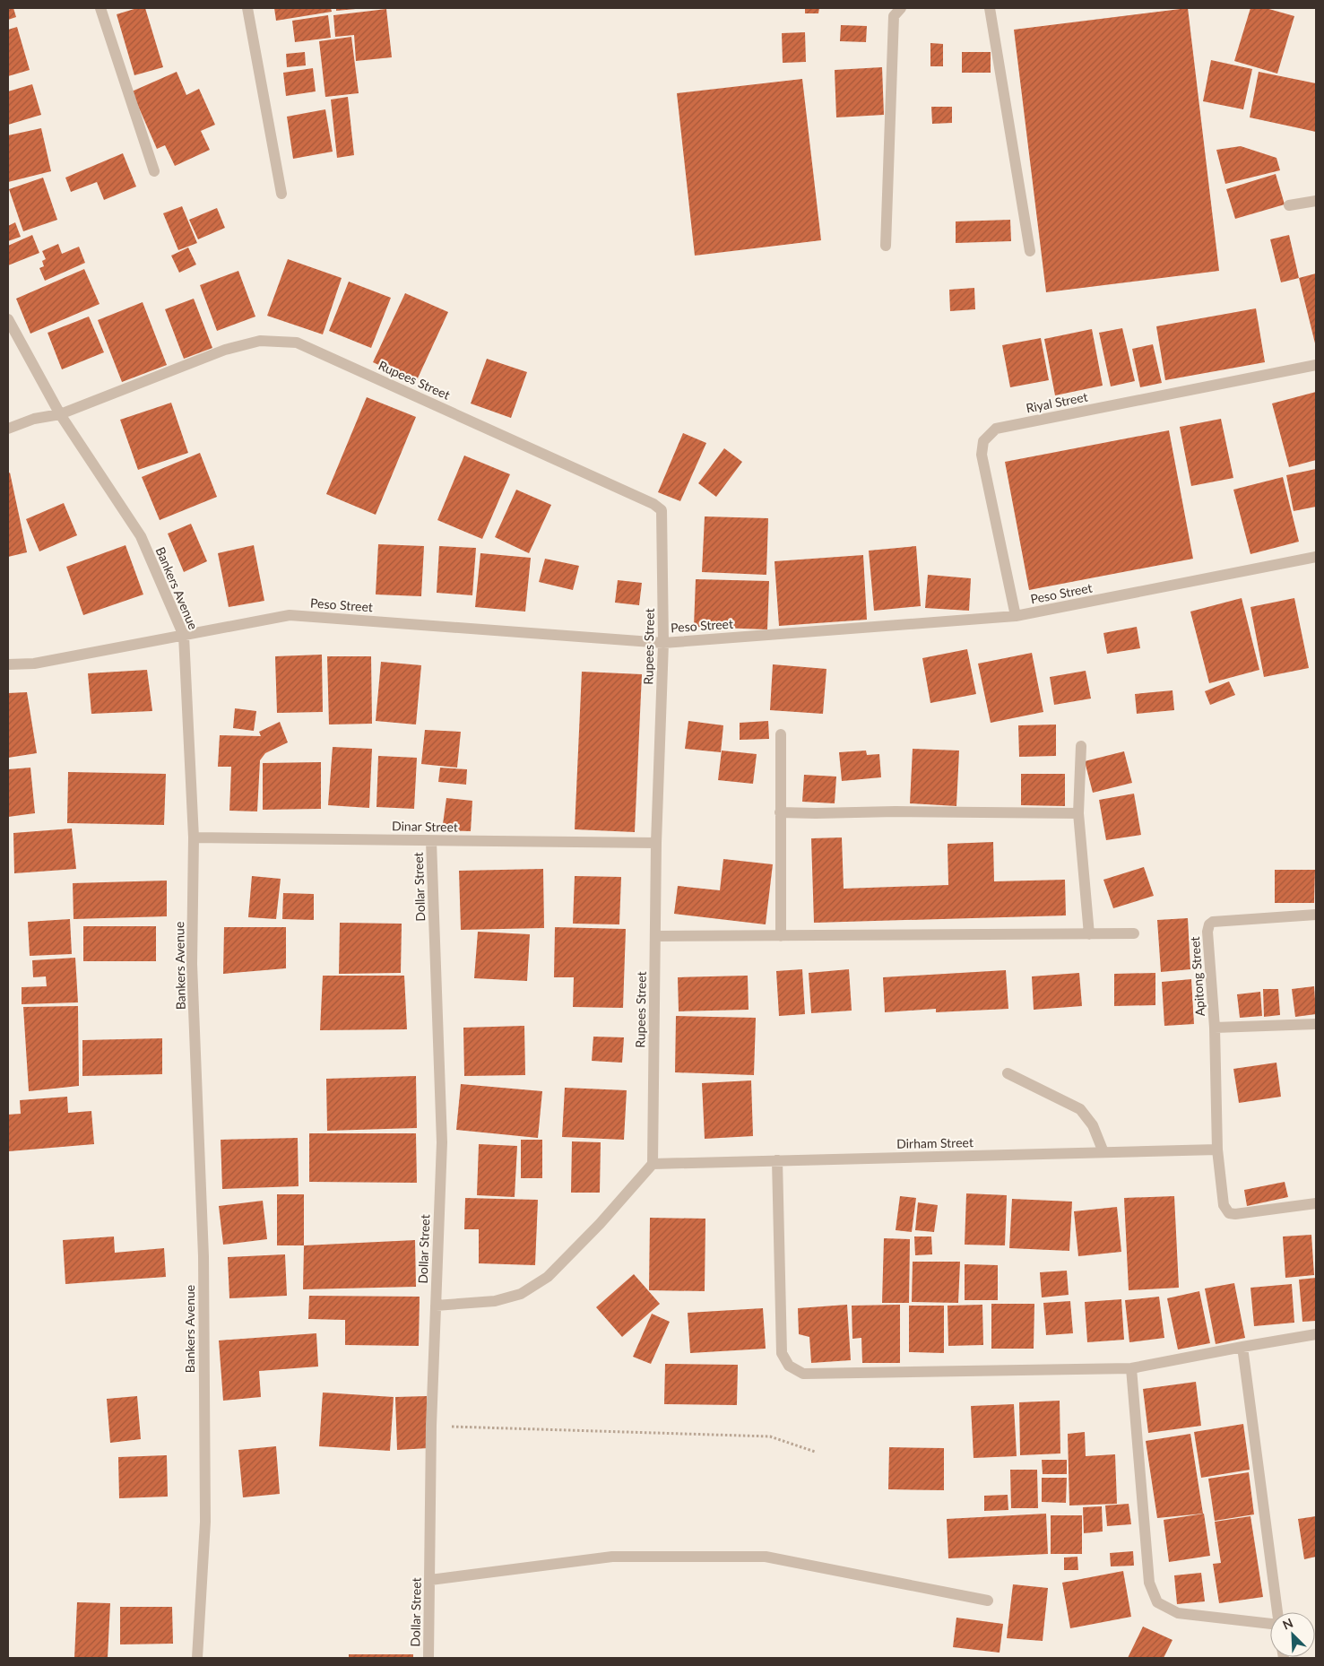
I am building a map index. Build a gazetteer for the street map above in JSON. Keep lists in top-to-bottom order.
{
  "streets": {
    "street": [
      "Rupees Street",
      "Riyal Street",
      "Bankers Avenue",
      "Peso Street",
      "Dinar Street",
      "Dollar Street",
      "Apitong Street",
      "Dirham Street"
    ]
  },
  "crossings": [
    ["Rupees Street", "Bankers Avenue"],
    ["Rupees Street", "Peso Street"],
    ["Rupees Street", "Dinar Street"],
    ["Rupees Street", "Dirham Street"],
    ["Riyal Street", "Peso Street"],
    ["Bankers Avenue", "Peso Street"],
    ["Bankers Avenue", "Dinar Street"],
    ["Dinar Street", "Dollar Street"]
  ],
  "north": "top left"
}
